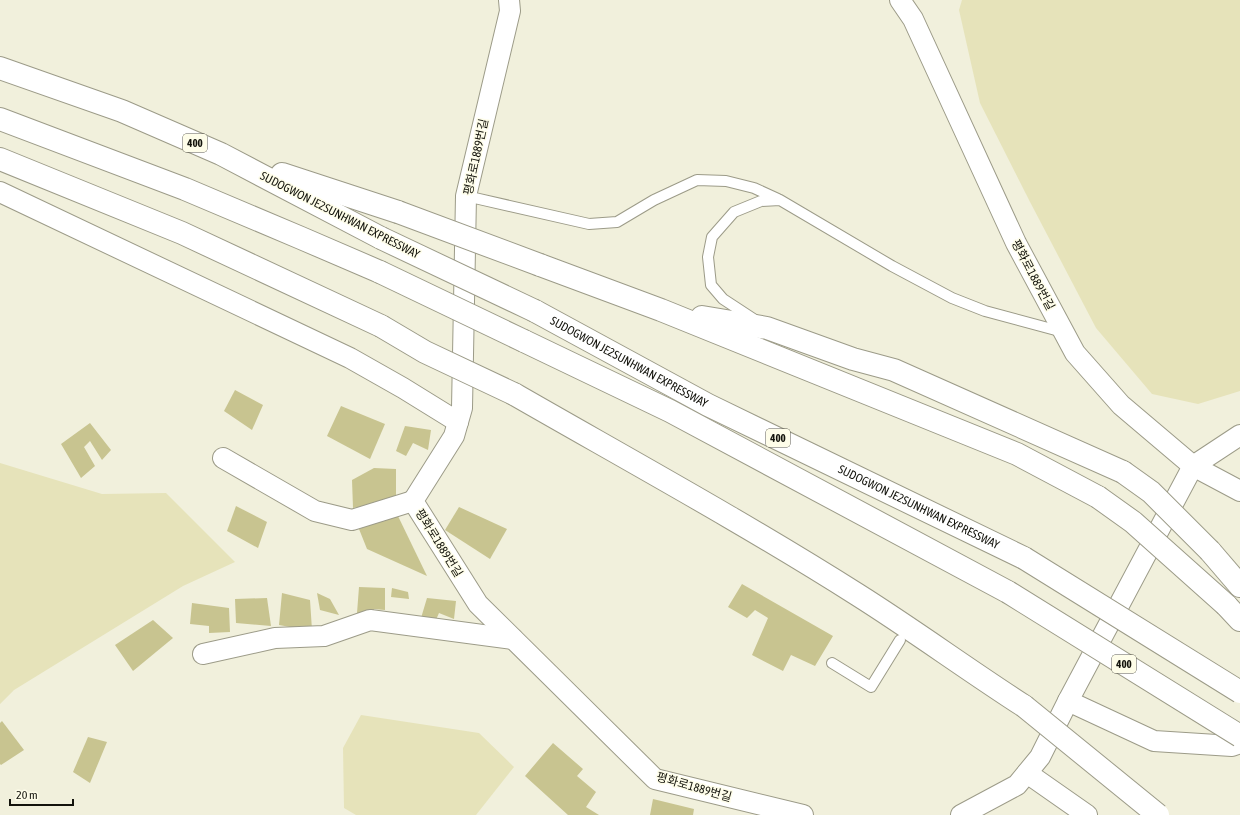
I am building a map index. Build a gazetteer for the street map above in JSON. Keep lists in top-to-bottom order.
{
  "streets": {
    "highway": ["400", "SUDOGWON JE2SUNHWAN EXPRESSWAY"],
    "street": ["평화로1889번길"]
  },
  "scale_bar": "20 m"
}
